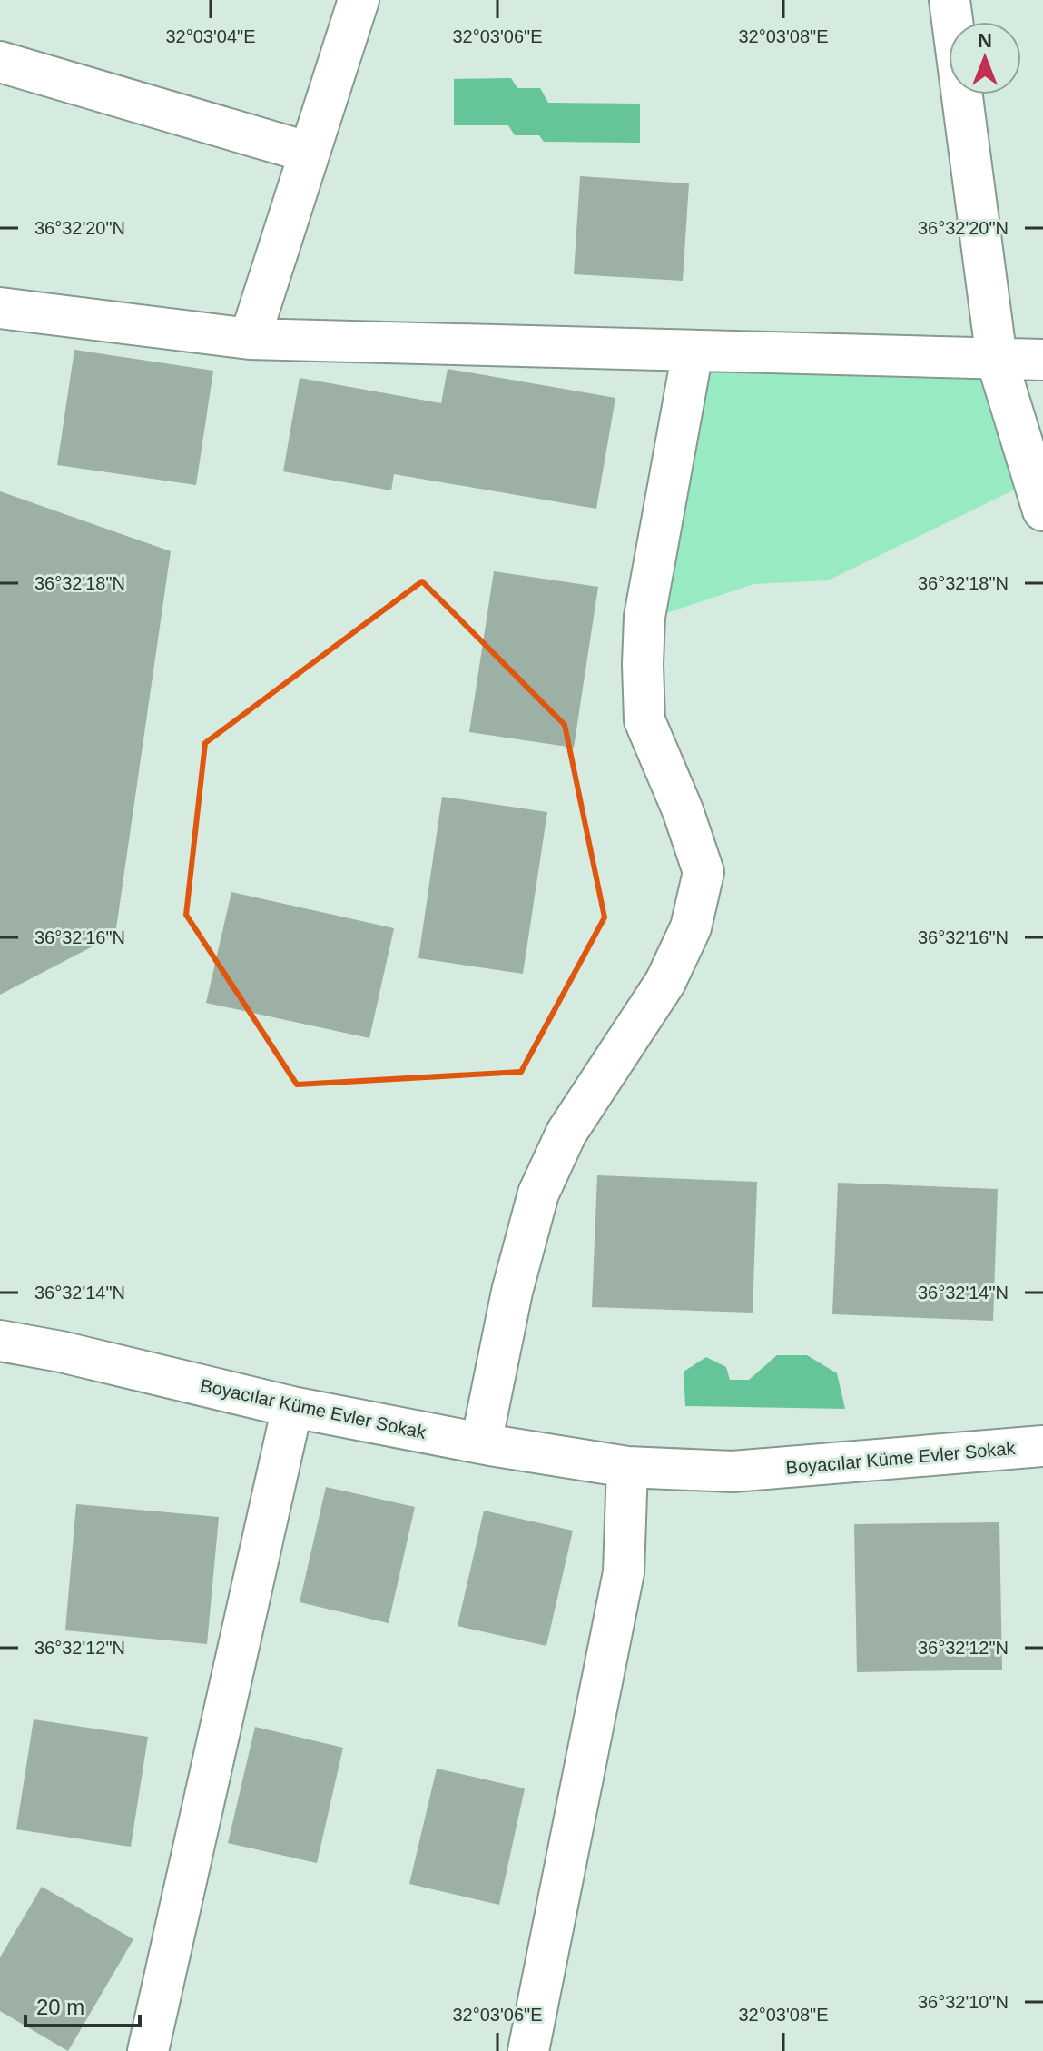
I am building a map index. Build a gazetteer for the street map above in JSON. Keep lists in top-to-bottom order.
{
  "streets": {
    "street": ["Boyacılar Küme Evler Sokak"]
  },
  "scale_bar": "20 m",
  "north": "top",
  "coordinates": [
    "32°03'04\"E",
    "32°03'06\"E",
    "32°03'08\"E",
    "36°32'20\"N",
    "36°32'18\"N",
    "36°32'16\"N",
    "36°32'14\"N",
    "36°32'12\"N",
    "36°32'10\"N"
  ]
}
